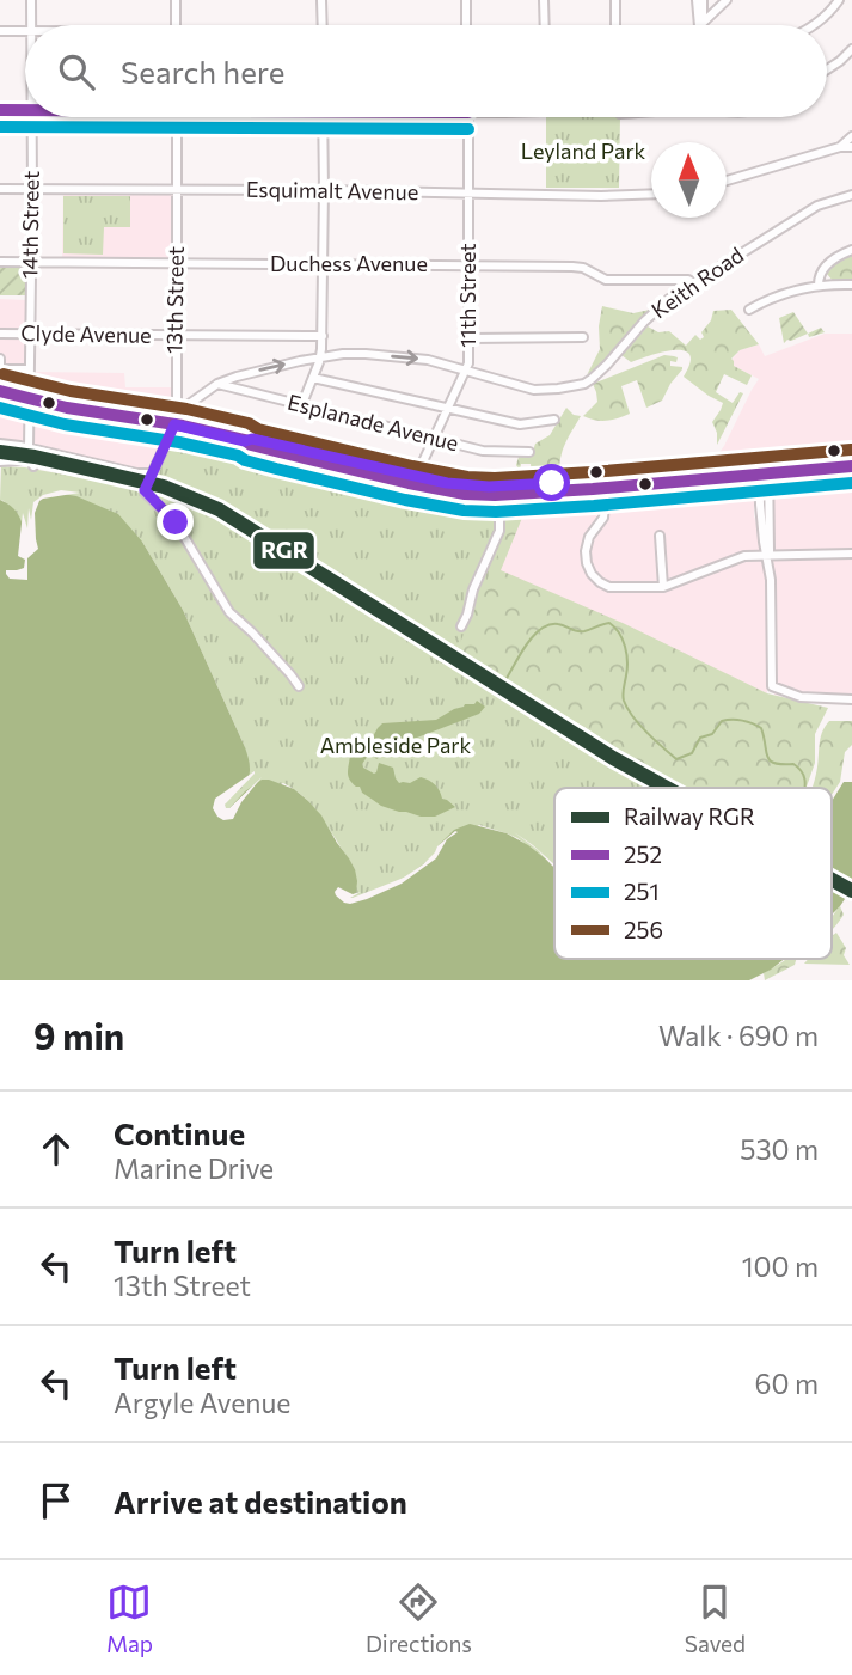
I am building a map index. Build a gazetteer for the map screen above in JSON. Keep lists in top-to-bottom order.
{
  "streets": {
    "street": [
      "Esquimalt Avenue",
      "14th Street",
      "Duchess Avenue",
      "Keith Road",
      "11th Street",
      "13th Street",
      "Clyde Avenue",
      "Esplanade Avenue"
    ]
  },
  "crossings": [
    ["Esquimalt Avenue", "14th Street"],
    ["Esquimalt Avenue", "11th Street"],
    ["Esquimalt Avenue", "13th Street"],
    ["14th Street", "Duchess Avenue"],
    ["14th Street", "Clyde Avenue"],
    ["Duchess Avenue", "Keith Road"],
    ["Duchess Avenue", "11th Street"],
    ["Duchess Avenue", "13th Street"],
    ["Keith Road", "11th Street"],
    ["Keith Road", "13th Street"],
    ["Keith Road", "Esplanade Avenue"],
    ["11th Street", "Esplanade Avenue"],
    ["13th Street", "Clyde Avenue"]
  ],
  "parks": ["Leyland Park", "Ambleside Park"],
  "lines": [
    "transit line 252",
    "transit line 251",
    "transit line 256",
    "rail line RGR"
  ],
  "legend": [
    "Railway RGR",
    "252",
    "251",
    "256"
  ],
  "north": "top",
  "page": {
    "search": "Search here",
    "heading": ["9 min", "Walk · 690 m"],
    "list": [
      ["Continue", "Marine Drive", "530 m"],
      ["Turn left", "13th Street", "100 m"],
      ["Turn left", "Argyle Avenue", "60 m"],
      "Arrive at destination"
    ],
    "nav": ["Map", "Directions", "Saved"]
  }
}
